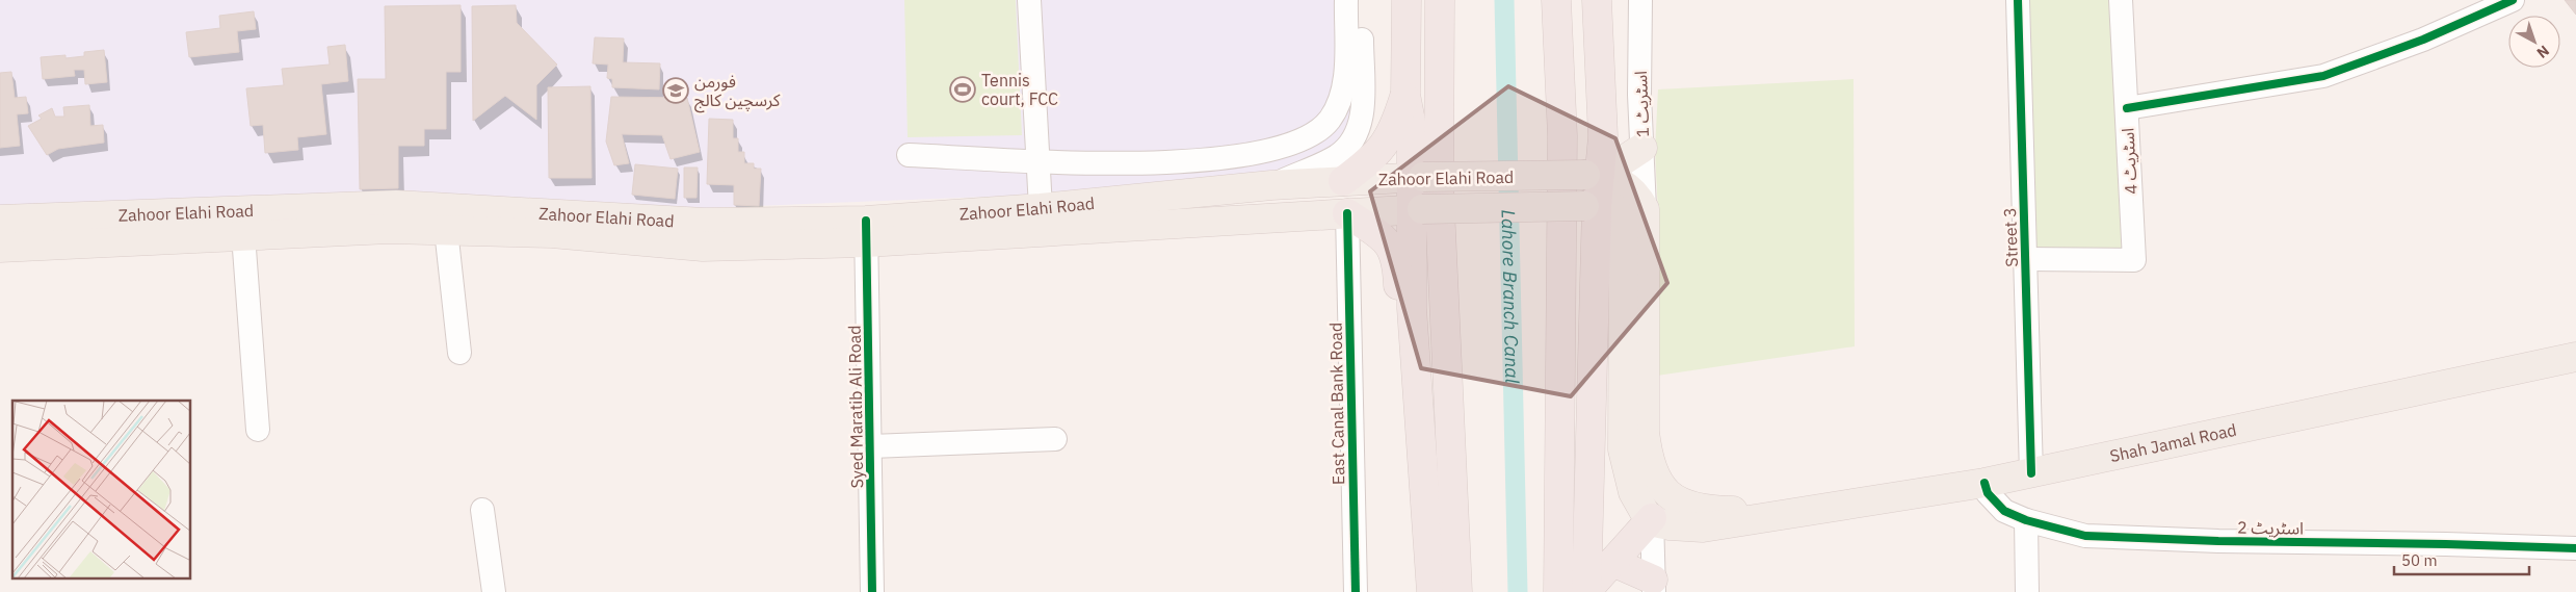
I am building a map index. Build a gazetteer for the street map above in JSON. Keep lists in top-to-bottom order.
{
  "streets": {
    "main road": ["Zahoor Elahi Road", "Shah Jamal Road"],
    "street": [
      "اسٹریٹ 1",
      "اسٹریٹ 4",
      "Street 3",
      "East Canal Bank Road",
      "Syed Maratib Ali Road",
      "اسٹریٹ 2"
    ]
  },
  "crossings": [
    ["اسٹریٹ 1", "Zahoor Elahi Road"],
    ["اسٹریٹ 4", "Street 3"],
    ["Zahoor Elahi Road", "East Canal Bank Road"],
    ["Zahoor Elahi Road", "Syed Maratib Ali Road"],
    ["Street 3", "Shah Jamal Road"],
    ["Shah Jamal Road", "اسٹریٹ 2"]
  ],
  "water": ["Lahore Branch Canal"],
  "places": {
    "sports": ["Tennis court, FCC"],
    "school or university": ["فورمن کرسچین کالج"]
  },
  "scale_bar": "50 m",
  "north": "bottom right"
}
